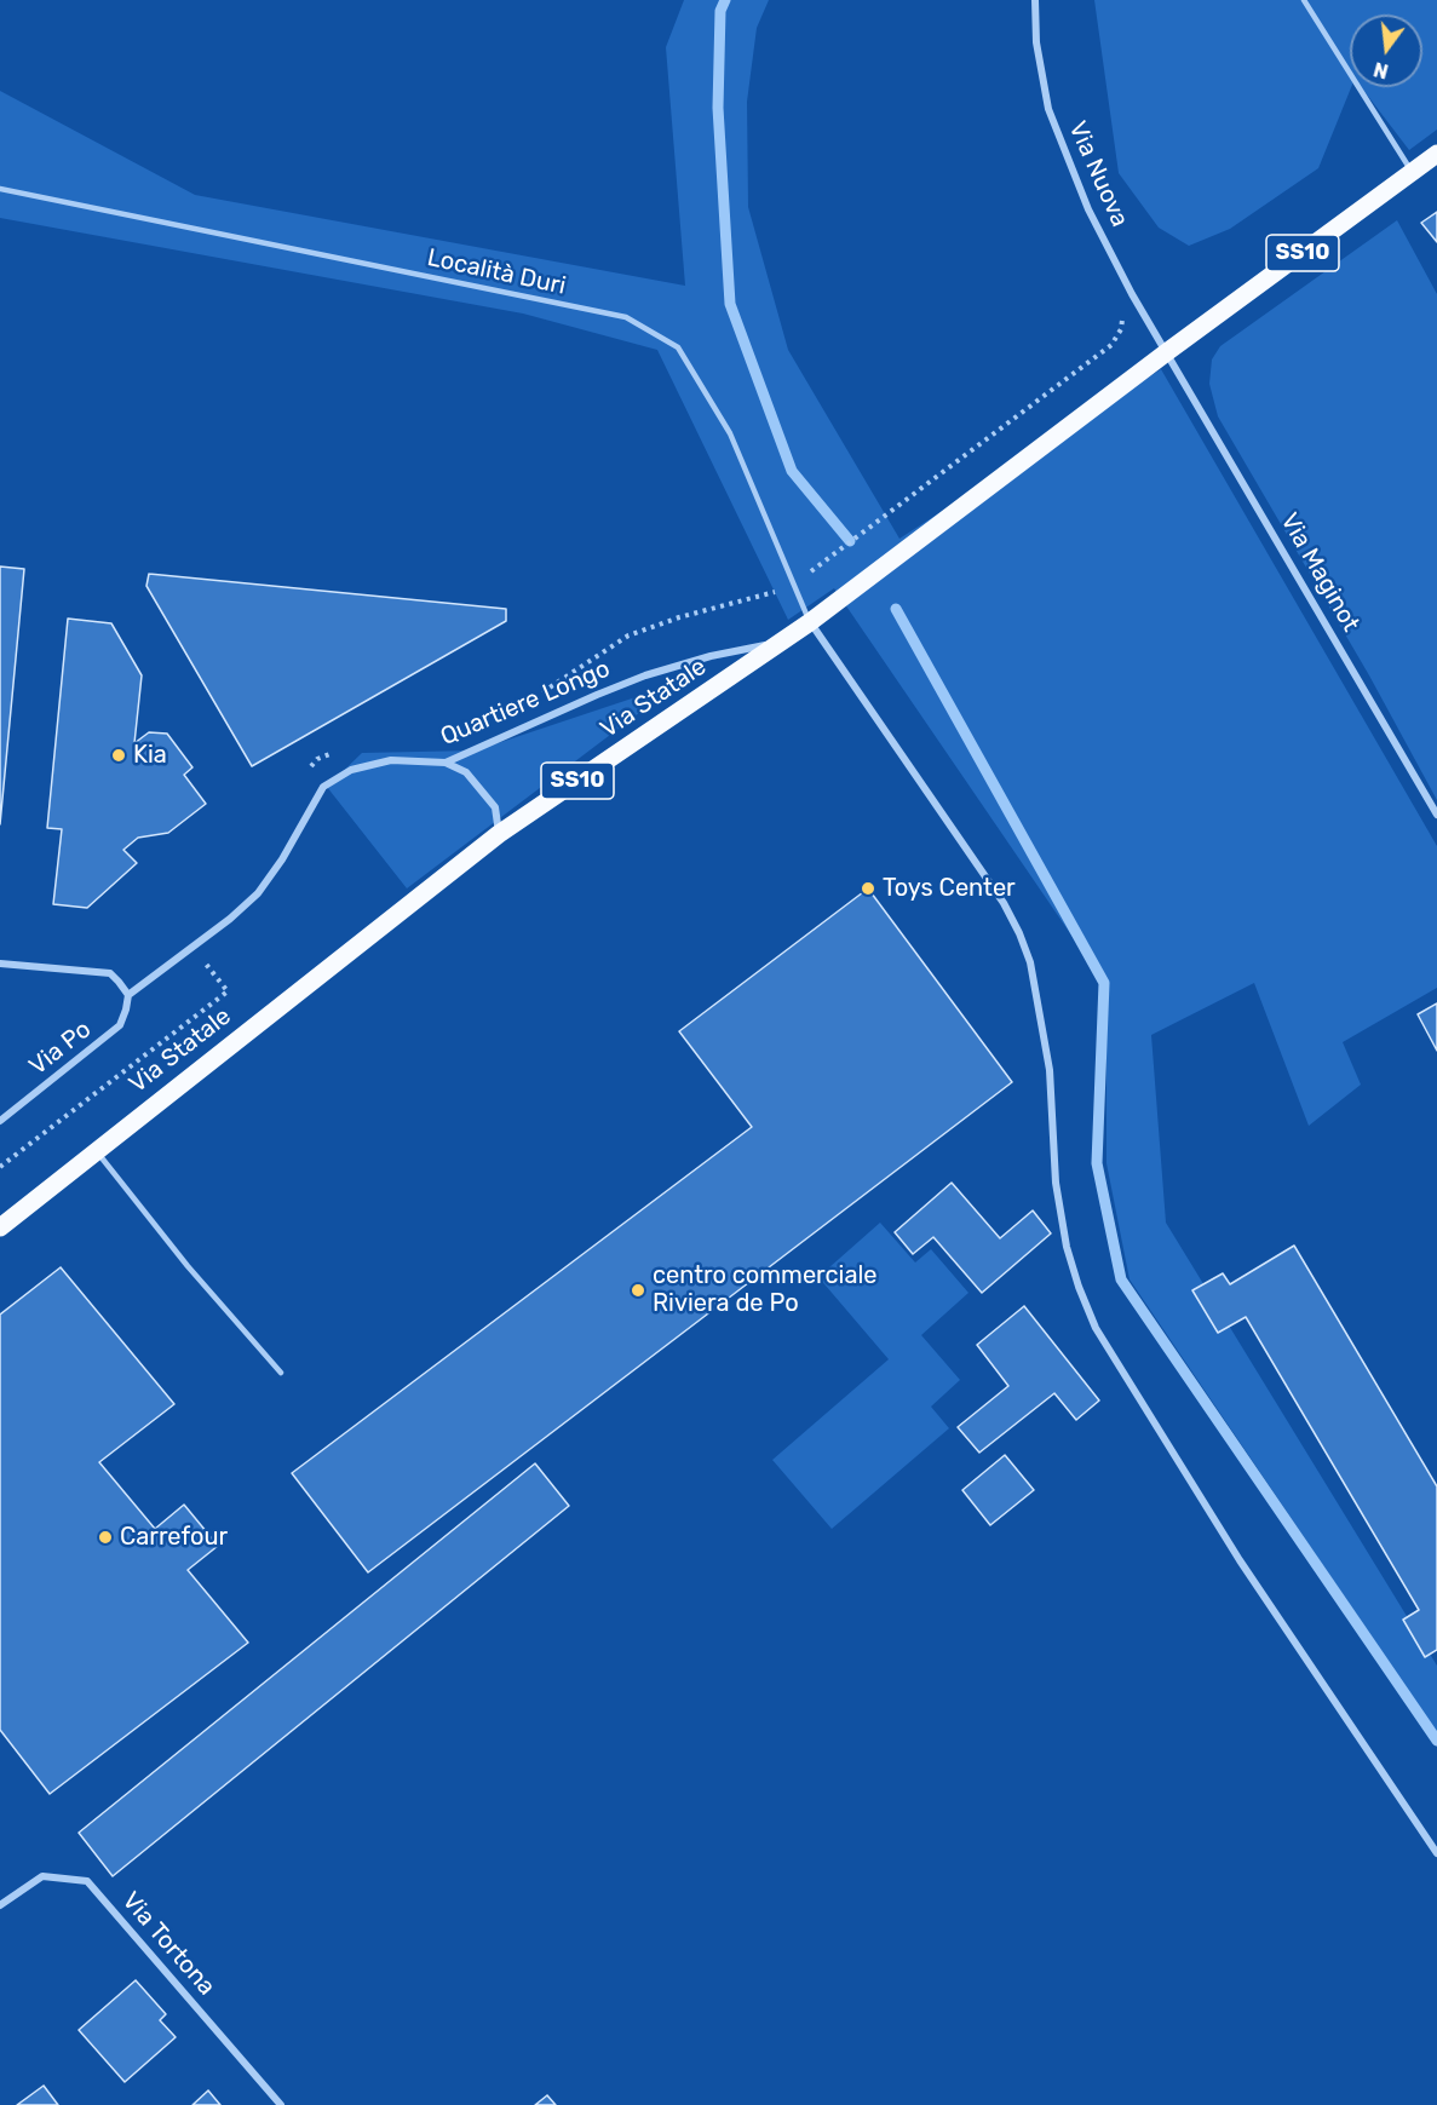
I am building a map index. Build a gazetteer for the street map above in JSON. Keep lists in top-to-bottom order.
{
  "streets": {
    "main road": ["SS10", "Via Statale"],
    "street": [
      "Via Nuova",
      "Via Maginot",
      "Quartiere Longo",
      "Via Po",
      "Via Tortona"
    ],
    "lane": ["Località Duri"]
  },
  "crossings": [
    ["Via Nuova", "SS10"],
    ["Via Nuova", "Via Maginot"],
    ["Via Nuova", "Via Statale"],
    ["SS10", "Via Maginot"],
    ["SS10", "Via Statale"],
    ["Località Duri", "Via Statale"],
    ["Via Maginot", "Via Statale"],
    ["Via Statale", "Quartiere Longo"],
    ["Quartiere Longo", "Via Po"]
  ],
  "places": [
    "Kia",
    "Toys Center",
    "centro commerciale Riviera de Po",
    "Carrefour"
  ],
  "north": "bottom"
}
